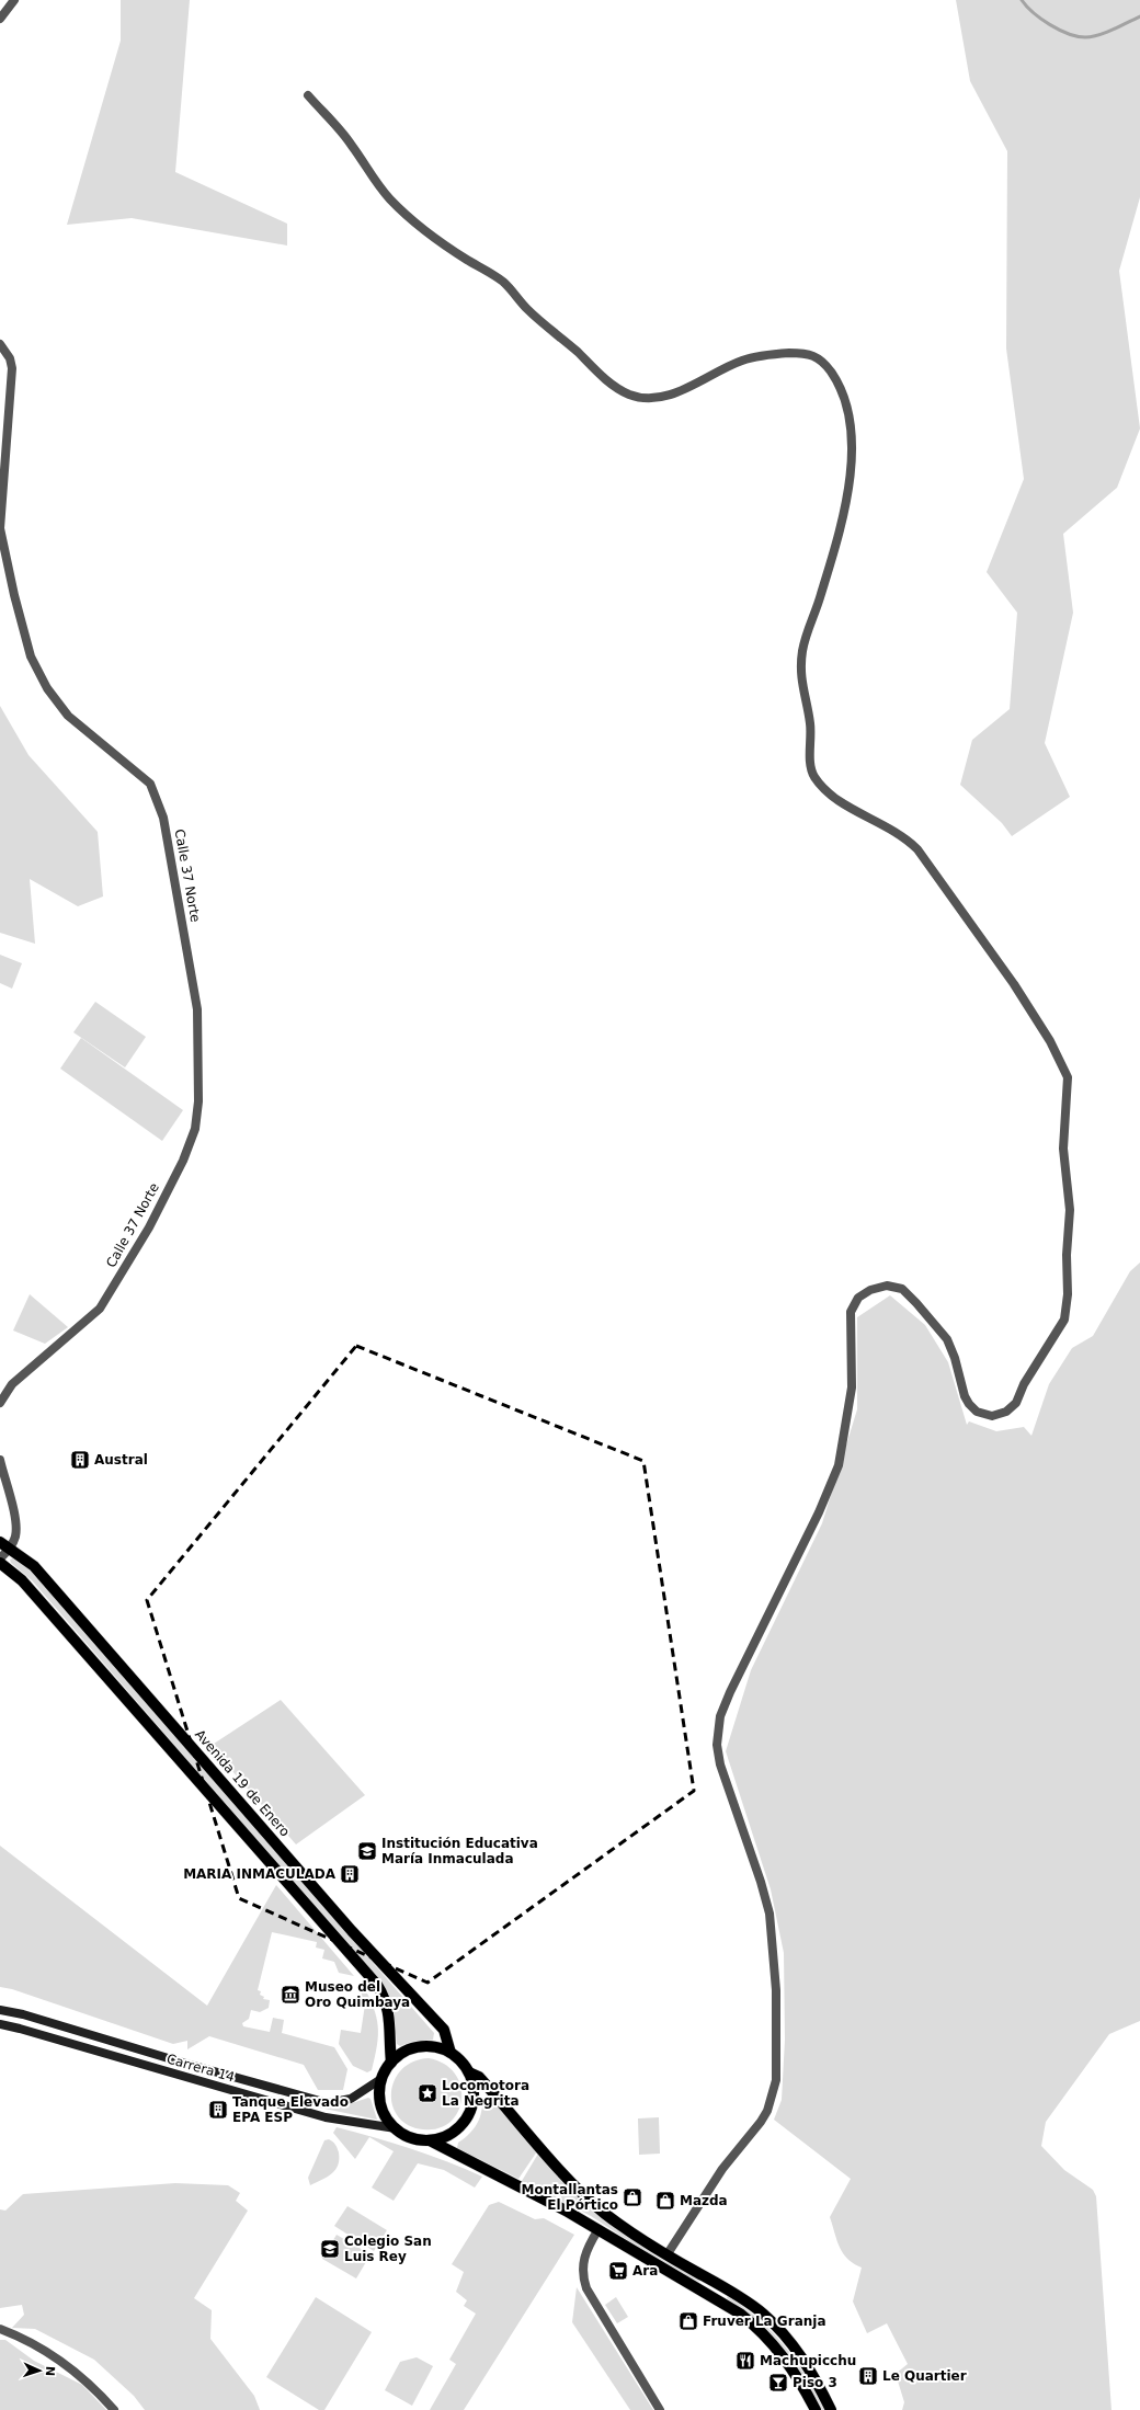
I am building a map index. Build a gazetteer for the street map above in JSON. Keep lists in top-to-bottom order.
{
  "streets": {
    "main road": ["Avenida 19 de Enero", "Carrera 14"],
    "street": ["Calle 37 Norte"]
  },
  "crossings": [
    ["Avenida 19 de Enero", "Carrera 14"]
  ],
  "places": {
    "building": [
      "Austral",
      "MARIA INMACULADA",
      "Tanque Elevado EPA ESP",
      "Le Quartier"
    ],
    "school or university": ["Institución Educativa María Inmaculada", "Colegio San Luis Rey"],
    "museum": ["Museo del Oro Quimbaya"],
    "place": ["Locomotora La Negrita"],
    "shop": ["Montallantas El Pórtico", "Mazda", "Fruver La Granja"],
    "supermarket": ["Ara"],
    "restaurant": ["Machupicchu"],
    "bar": ["Piso 3"]
  },
  "north": "right"
}
